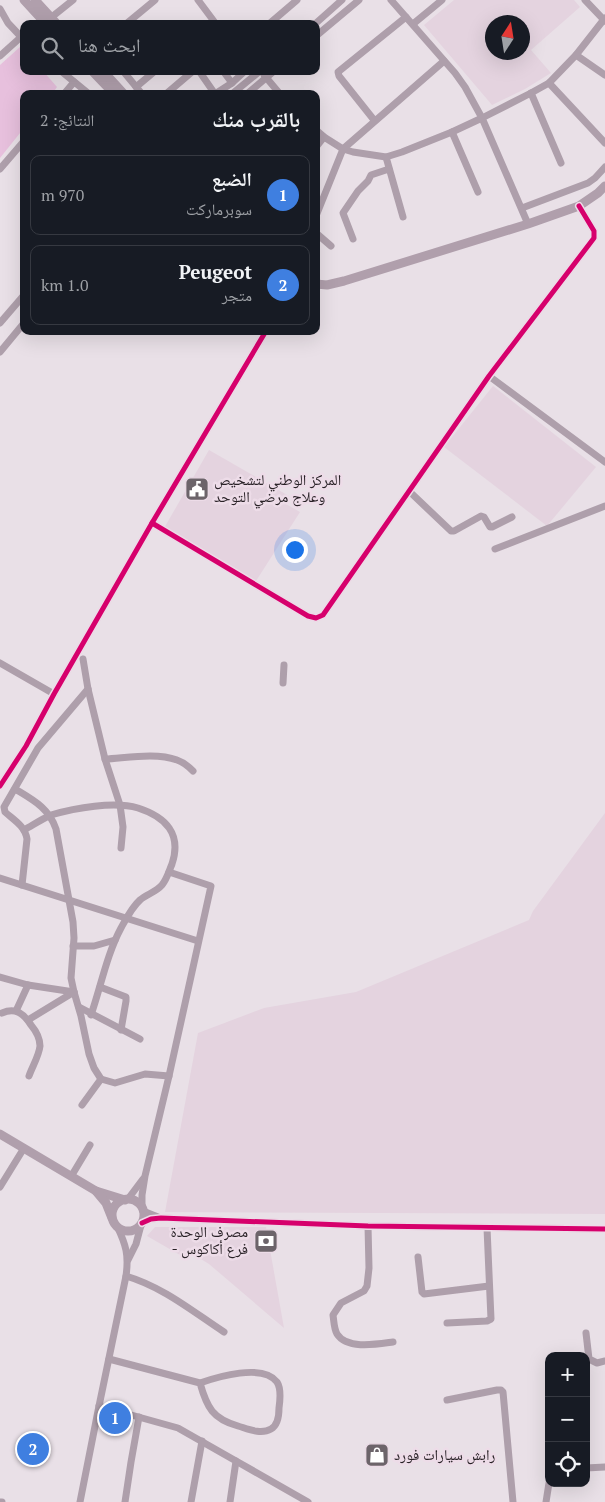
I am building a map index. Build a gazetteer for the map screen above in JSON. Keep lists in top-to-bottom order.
{
  "places": {
    "public building": ["المركز الوطني لتشخيص وعلاج مرضي التوحد"],
    "bank": ["مصرف الوحدة - فرع أكاكوس"],
    "shop": ["رابش سيارات فورد"]
  },
  "north": "top",
  "page": {
    "search": "ابحث هنا",
    "heading": ["بالقرب منك", "النتائج: 2"],
    "list": [
      {
        "mark": "1",
        "name": "الضبع",
        "note": "سوبرماركت",
        "value": "970 m"
      },
      {
        "mark": "2",
        "name": "Peugeot",
        "note": "متجر",
        "value": "1.0 km"
      }
    ],
    "map_buttons": ["+", "−"],
    "pins": ["1", "2"]
  }
}
